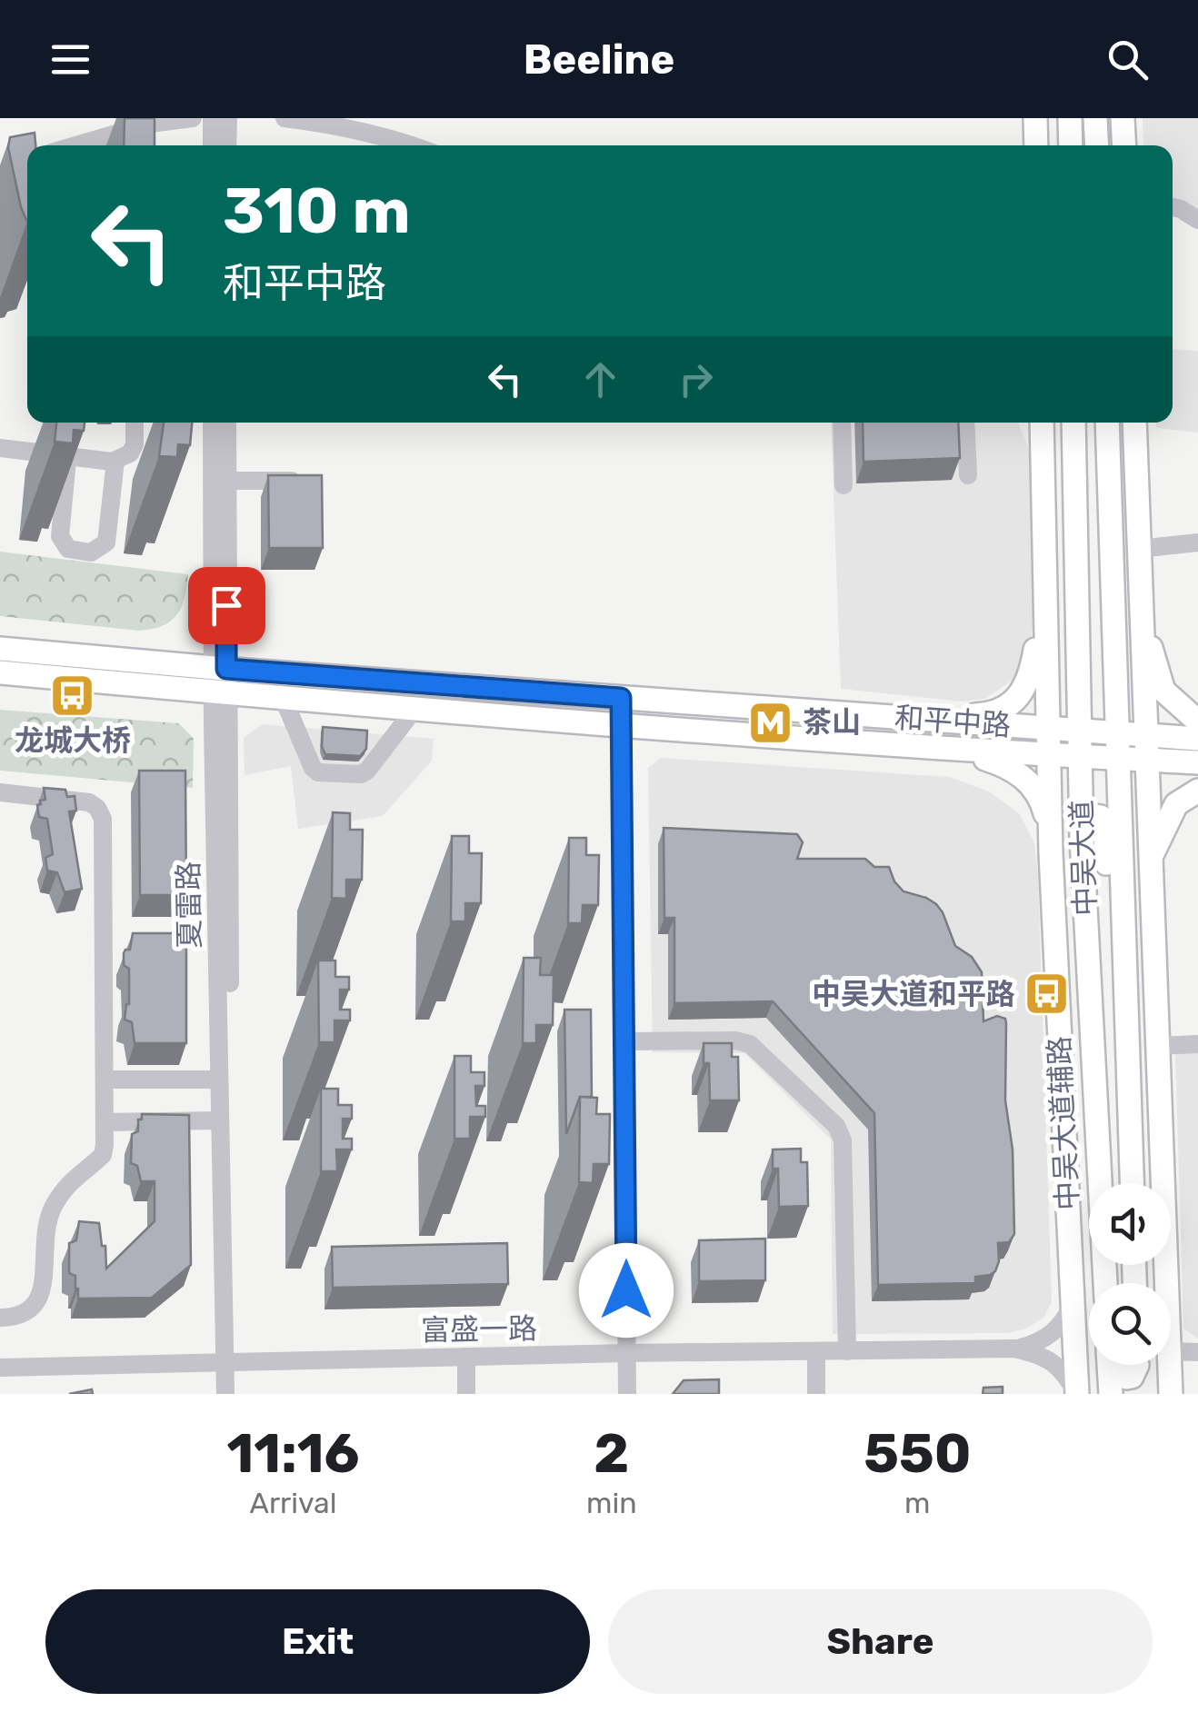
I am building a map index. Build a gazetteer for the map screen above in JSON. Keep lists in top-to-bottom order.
{
  "streets": {
    "main road": ["和平中路", "中吴大道", "中吴大道辅路"],
    "street": ["夏雷路", "富盛一路"]
  },
  "crossings": [
    ["和平中路", "中吴大道"],
    ["和平中路", "夏雷路"],
    ["和平中路", "中吴大道辅路"],
    ["夏雷路", "富盛一路"]
  ],
  "places": {
    "bus stop": ["龙城大桥", "中吴大道和平路"],
    "metro station": ["茶山"]
  },
  "page": {
    "header": "Beeline",
    "turn": ["310 m", "和平中路"],
    "eta": [
      "11:16",
      "Arrival",
      "2",
      "min",
      "550",
      "m"
    ],
    "buttons": ["Exit", "Share"]
  }
}
